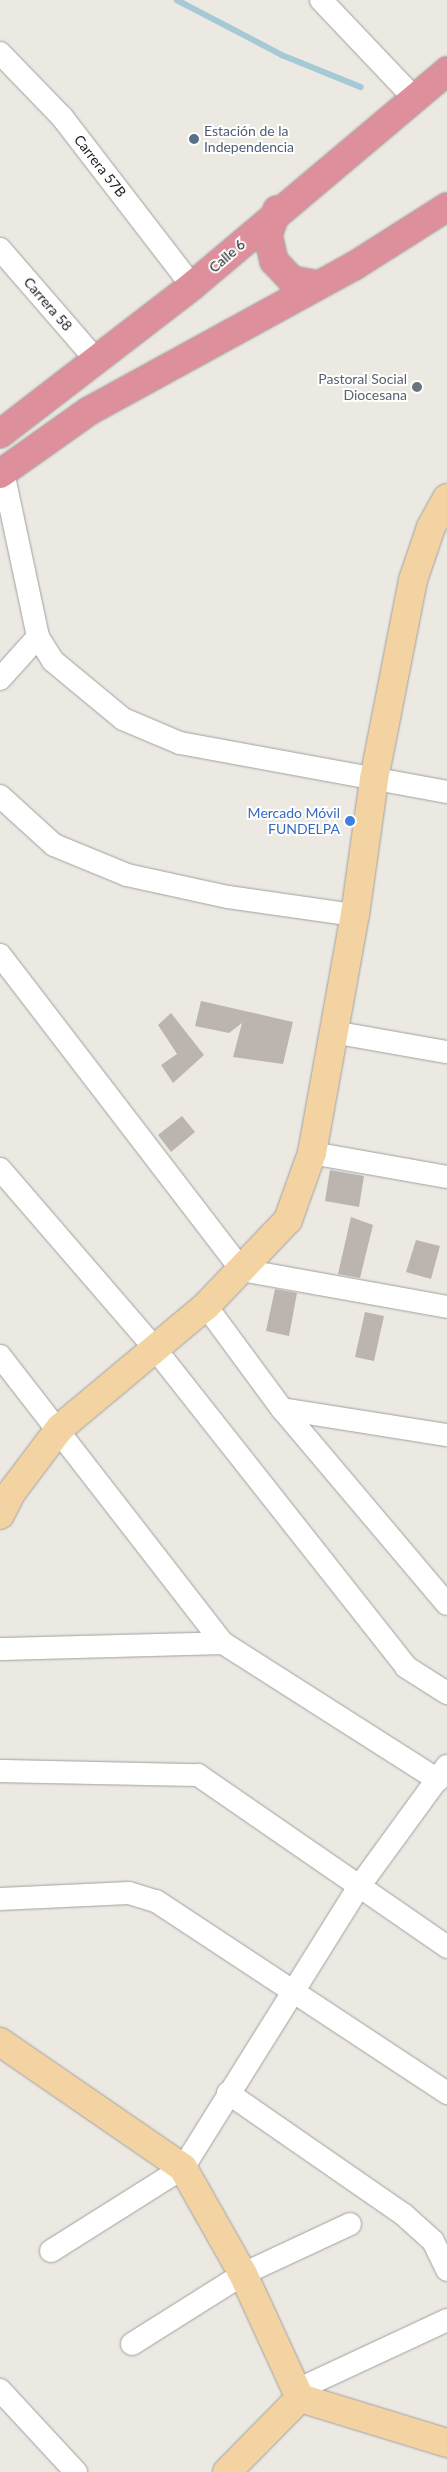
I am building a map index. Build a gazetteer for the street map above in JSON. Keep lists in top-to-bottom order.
{
  "streets": {
    "highway": ["Calle 6"],
    "street": ["Carrera 57B", "Carrera 58"]
  },
  "crossings": [
    ["Carrera 57B", "Calle 6"],
    ["Calle 6", "Carrera 58"]
  ],
  "places": ["Estación de la Independencia", "Pastoral Social Diocesana", "Mercado Móvil FUNDELPA"]
}
